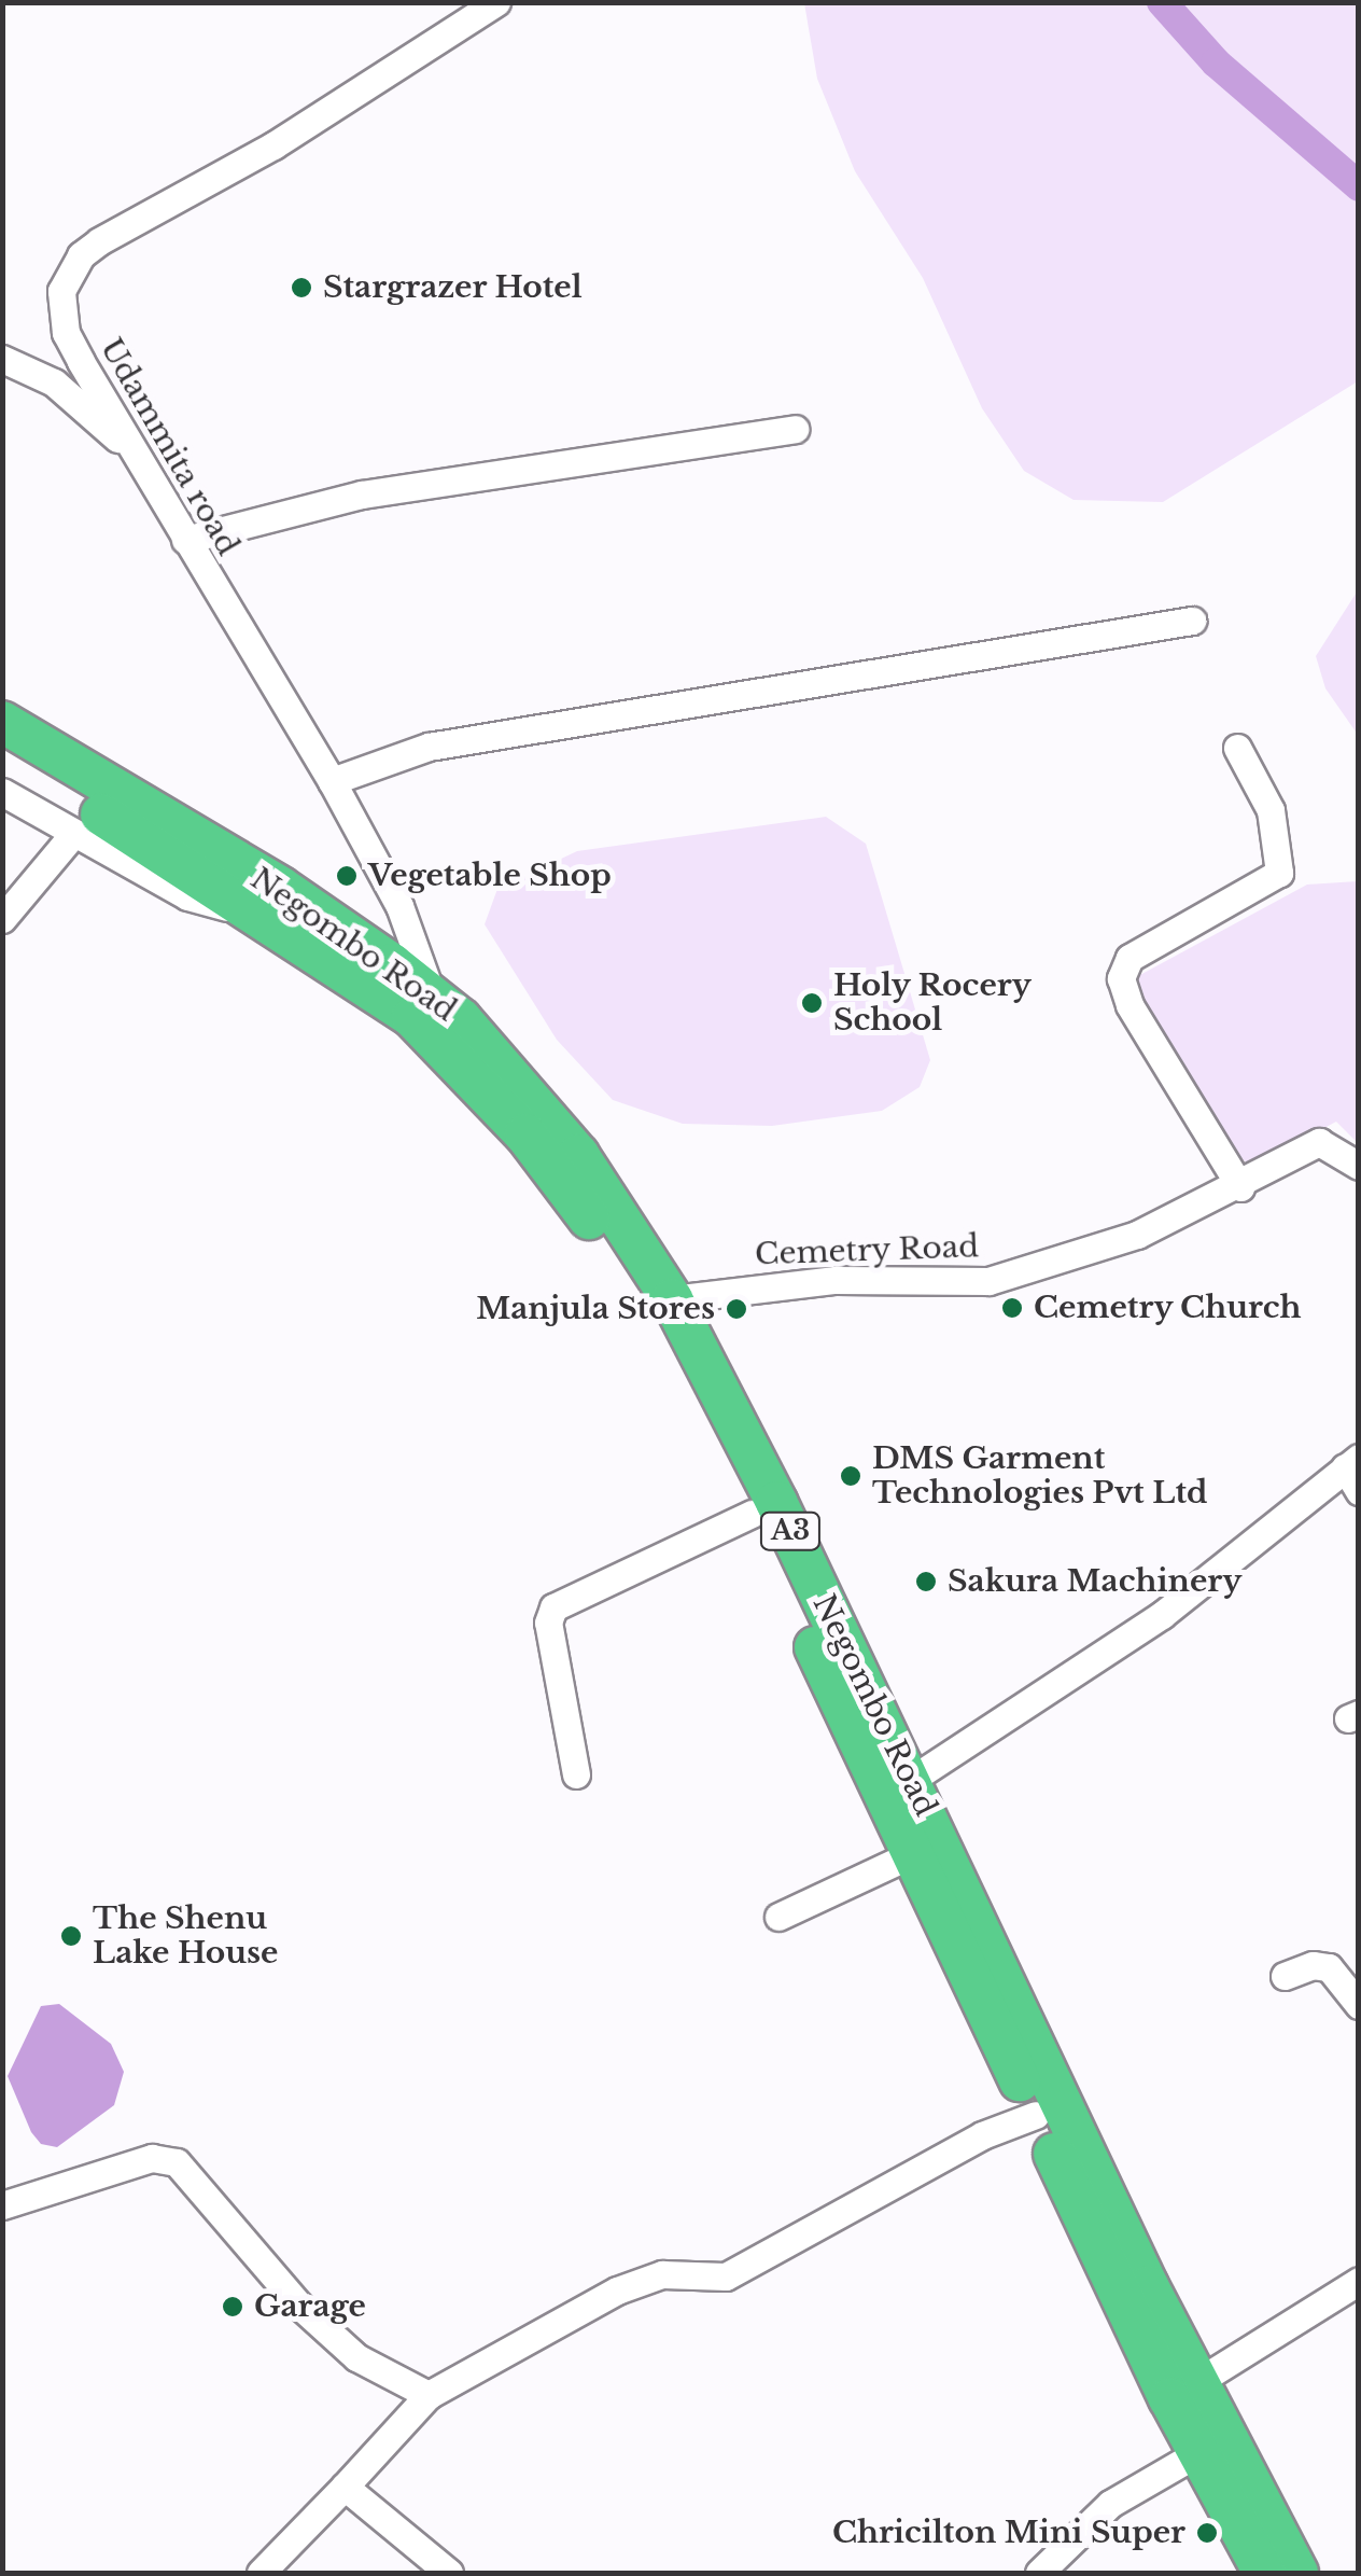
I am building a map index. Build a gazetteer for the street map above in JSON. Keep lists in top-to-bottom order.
{
  "streets": {
    "highway": ["Negombo Road", "A3"],
    "street": ["Udammita road", "Cemetry Road"]
  },
  "crossings": [
    ["Udammita road", "Negombo Road"],
    ["Negombo Road", "Cemetry Road"]
  ],
  "places": [
    "Stargrazer Hotel",
    "Vegetable Shop",
    "Holy Rocery School",
    "Cemetry Church",
    "Manjula Stores",
    "DMS Garment Technologies Pvt Ltd",
    "Sakura Machinery",
    "The Shenu Lake House",
    "Garage",
    "Chricilton Mini Super"
  ]
}
